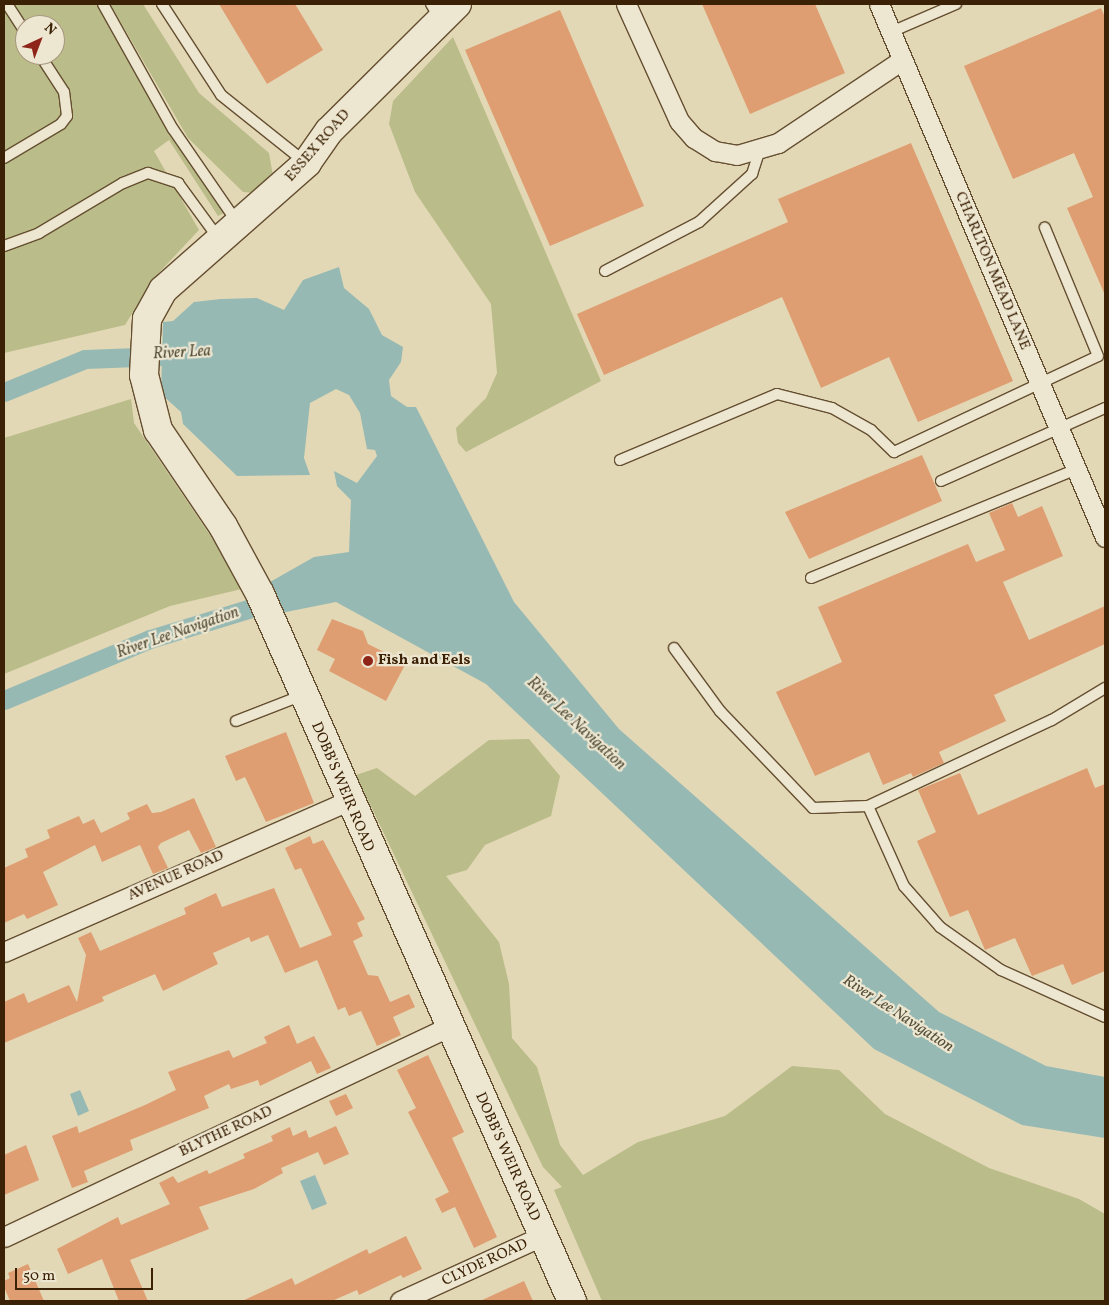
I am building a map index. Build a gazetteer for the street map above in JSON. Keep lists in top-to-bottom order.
{
  "streets": {
    "street": [
      "ESSEX ROAD",
      "CHARLTON MEAD LANE",
      "DOBB'S WEIR ROAD",
      "AVENUE ROAD",
      "BLYTHE ROAD",
      "CLYDE ROAD"
    ]
  },
  "crossings": [
    ["ESSEX ROAD", "DOBB'S WEIR ROAD"],
    ["DOBB'S WEIR ROAD", "AVENUE ROAD"],
    ["DOBB'S WEIR ROAD", "BLYTHE ROAD"],
    ["DOBB'S WEIR ROAD", "CLYDE ROAD"]
  ],
  "water": ["River Lea", "River Lee Navigation"],
  "places": ["Fish and Eels"],
  "scale_bar": "50 m",
  "north": "top right"
}
